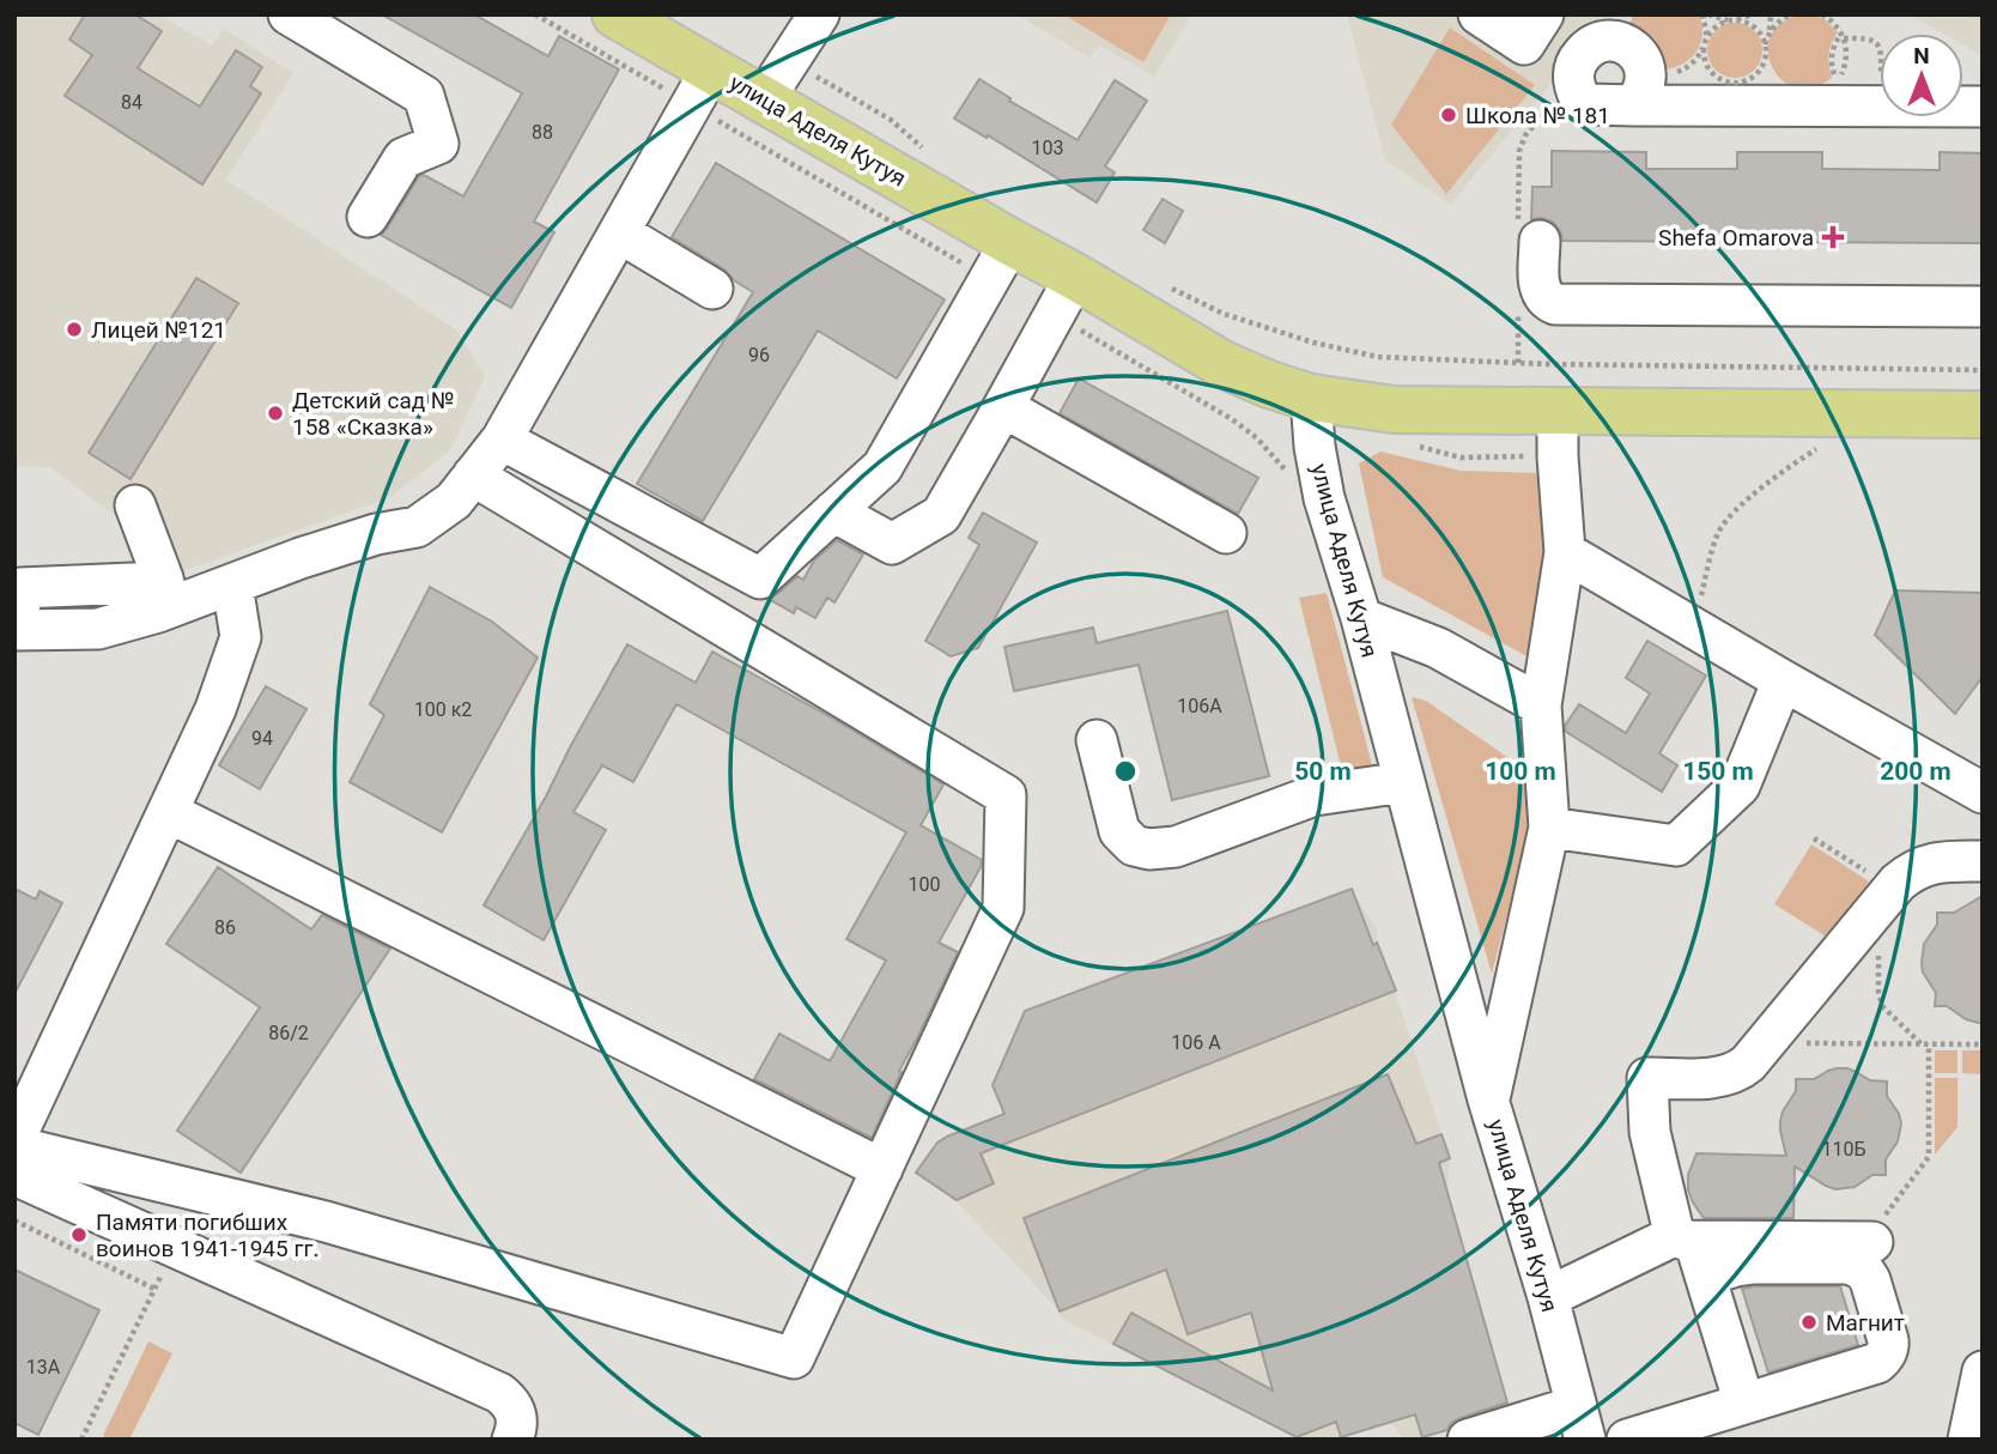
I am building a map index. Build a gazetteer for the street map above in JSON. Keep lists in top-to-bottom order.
{
  "streets": {
    "main road": ["улица Аделя Кутуя"]
  },
  "places": {
    "other": [
      "Школа № 181",
      "Лицей №121",
      "Детский сад № 158 «Сказка»",
      "Памяти погибших воинов 1941-1945 гг.",
      "Магнит"
    ],
    "health": ["Shefa Omarova"]
  },
  "house_numbers": [
    "84",
    "88",
    "103",
    "96",
    "106А",
    "100 к2",
    "94",
    "100",
    "86",
    "86/2",
    "106 А",
    "110Б",
    "13А"
  ],
  "north": "top",
  "rings": [
    "50 m",
    "100 m",
    "150 m",
    "200 m"
  ]
}
